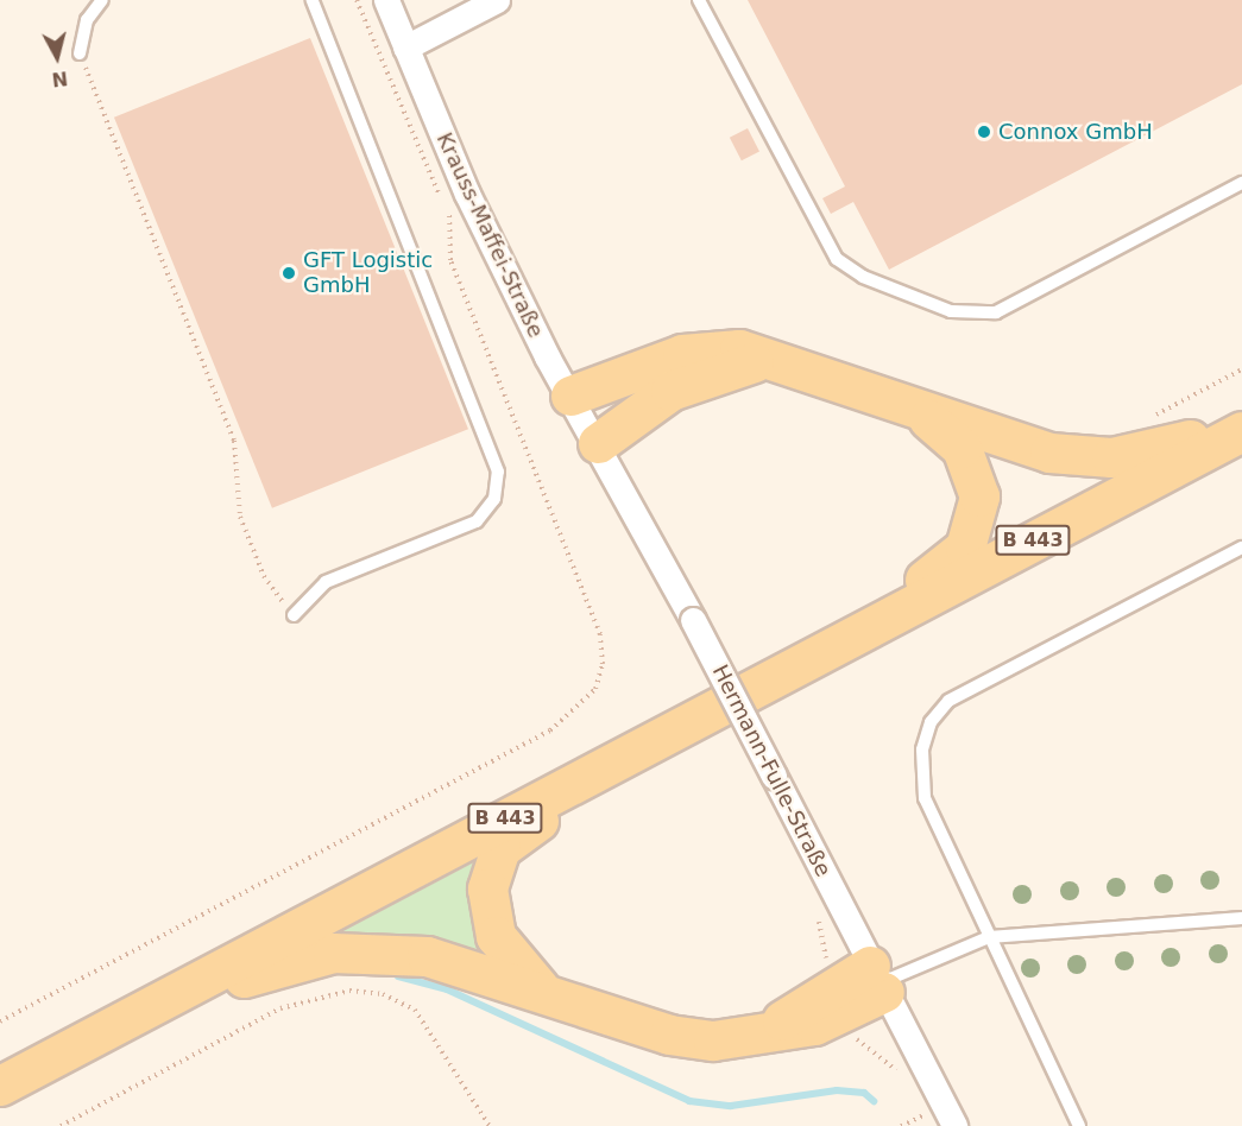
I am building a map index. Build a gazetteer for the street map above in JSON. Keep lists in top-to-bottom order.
{
  "streets": {
    "main road": ["B 443"],
    "street": ["Krauss-Maffei-Straße", "Hermann-Fulle-Straße"]
  },
  "crossings": [
    ["Krauss-Maffei-Straße", "Hermann-Fulle-Straße"]
  ],
  "places": ["Connox GmbH", "GFT Logistic GmbH"],
  "north": "bottom"
}
